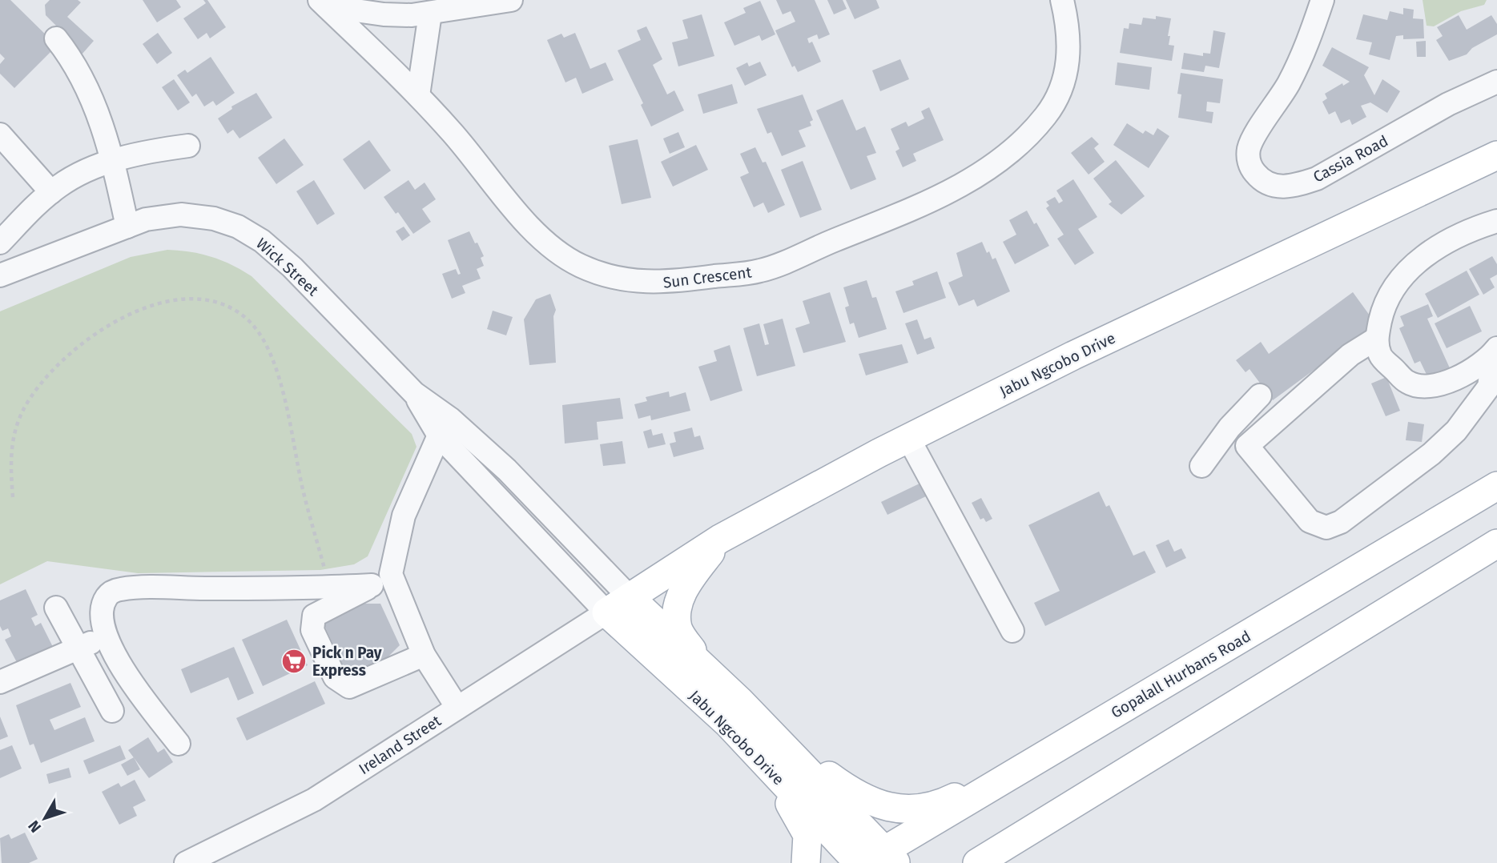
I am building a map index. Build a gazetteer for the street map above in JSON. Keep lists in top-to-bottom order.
{
  "streets": {
    "main road": ["Jabu Ngcobo Drive", "Gopalall Hurbans Road"],
    "street": [
      "Cassia Road",
      "Wick Street",
      "Sun Crescent",
      "Ireland Street"
    ]
  },
  "crossings": [
    ["Wick Street", "Jabu Ngcobo Drive"],
    ["Wick Street", "Ireland Street"],
    ["Jabu Ngcobo Drive", "Gopalall Hurbans Road"],
    ["Jabu Ngcobo Drive", "Ireland Street"]
  ],
  "places": {
    "supermarket": ["Pick n Pay Express"]
  },
  "north": "bottom left"
}
